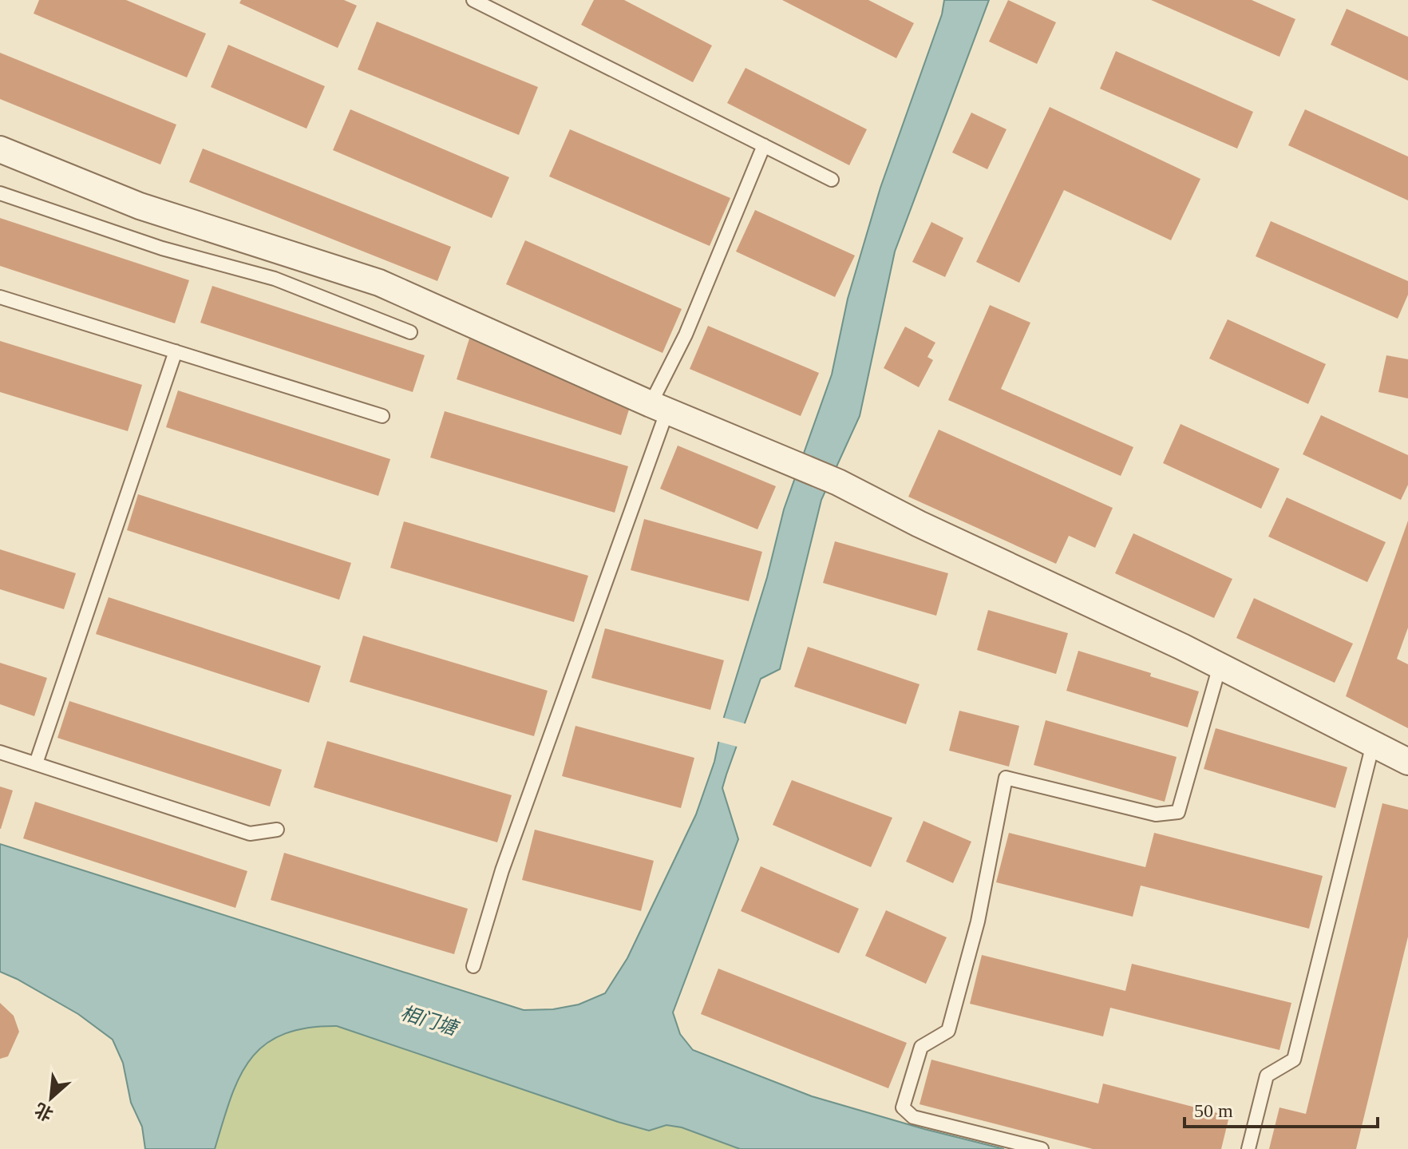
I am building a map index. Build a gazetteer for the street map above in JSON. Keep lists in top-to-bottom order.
{
  "water": ["相门塘"],
  "scale_bar": "50 m",
  "north": "bottom left"
}
